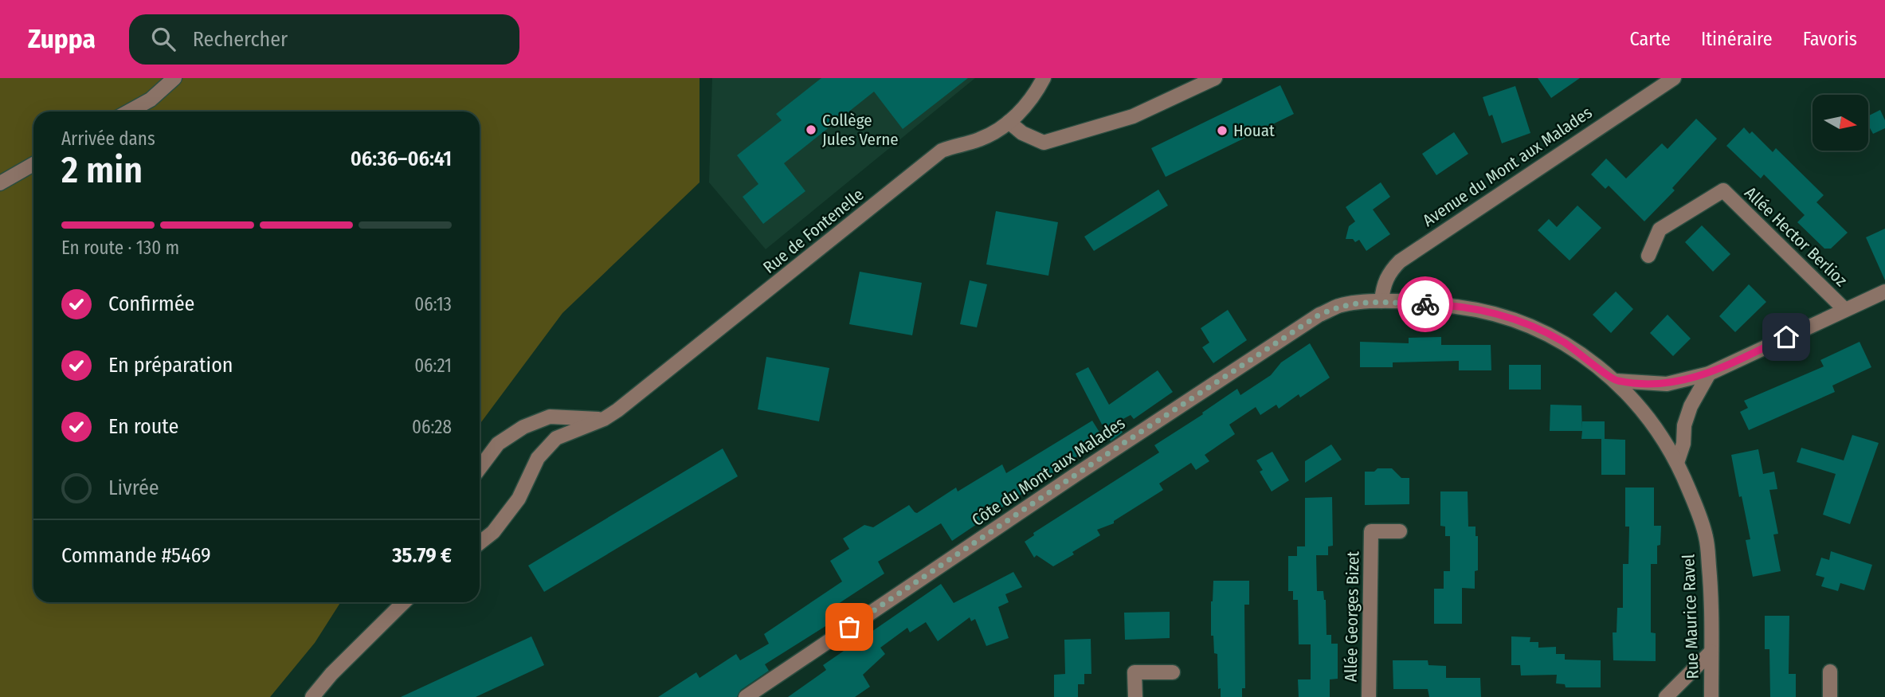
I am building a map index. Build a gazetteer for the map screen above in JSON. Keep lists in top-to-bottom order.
{
  "streets": {
    "street": [
      "Avenue du Mont aux Malades",
      "Rue de Fontenelle",
      "Allée Hector Berlioz",
      "Côte du Mont aux Malades",
      "Allée Georges Bizet",
      "Rue Maurice Ravel"
    ]
  },
  "crossings": [
    ["Avenue du Mont aux Malades", "Côte du Mont aux Malades"],
    ["Avenue du Mont aux Malades", "Rue Maurice Ravel"],
    ["Côte du Mont aux Malades", "Rue Maurice Ravel"]
  ],
  "places": ["Collège Jules Verne", "Houat"],
  "north": "right",
  "page": {
    "header": "Zuppa",
    "search": "Rechercher",
    "nav": ["Carte", "Itinéraire", "Favoris"],
    "heading": ["2 min", "Arrivée dans", "06:36–06:41"],
    "panel": ["Commande #5469", "35.79 €"],
    "bar": "En route · 130 m",
    "list": [
      ["Confirmée", "06:13"],
      ["En préparation", "06:21"],
      ["En route", "06:28"],
      "Livrée"
    ]
  }
}
